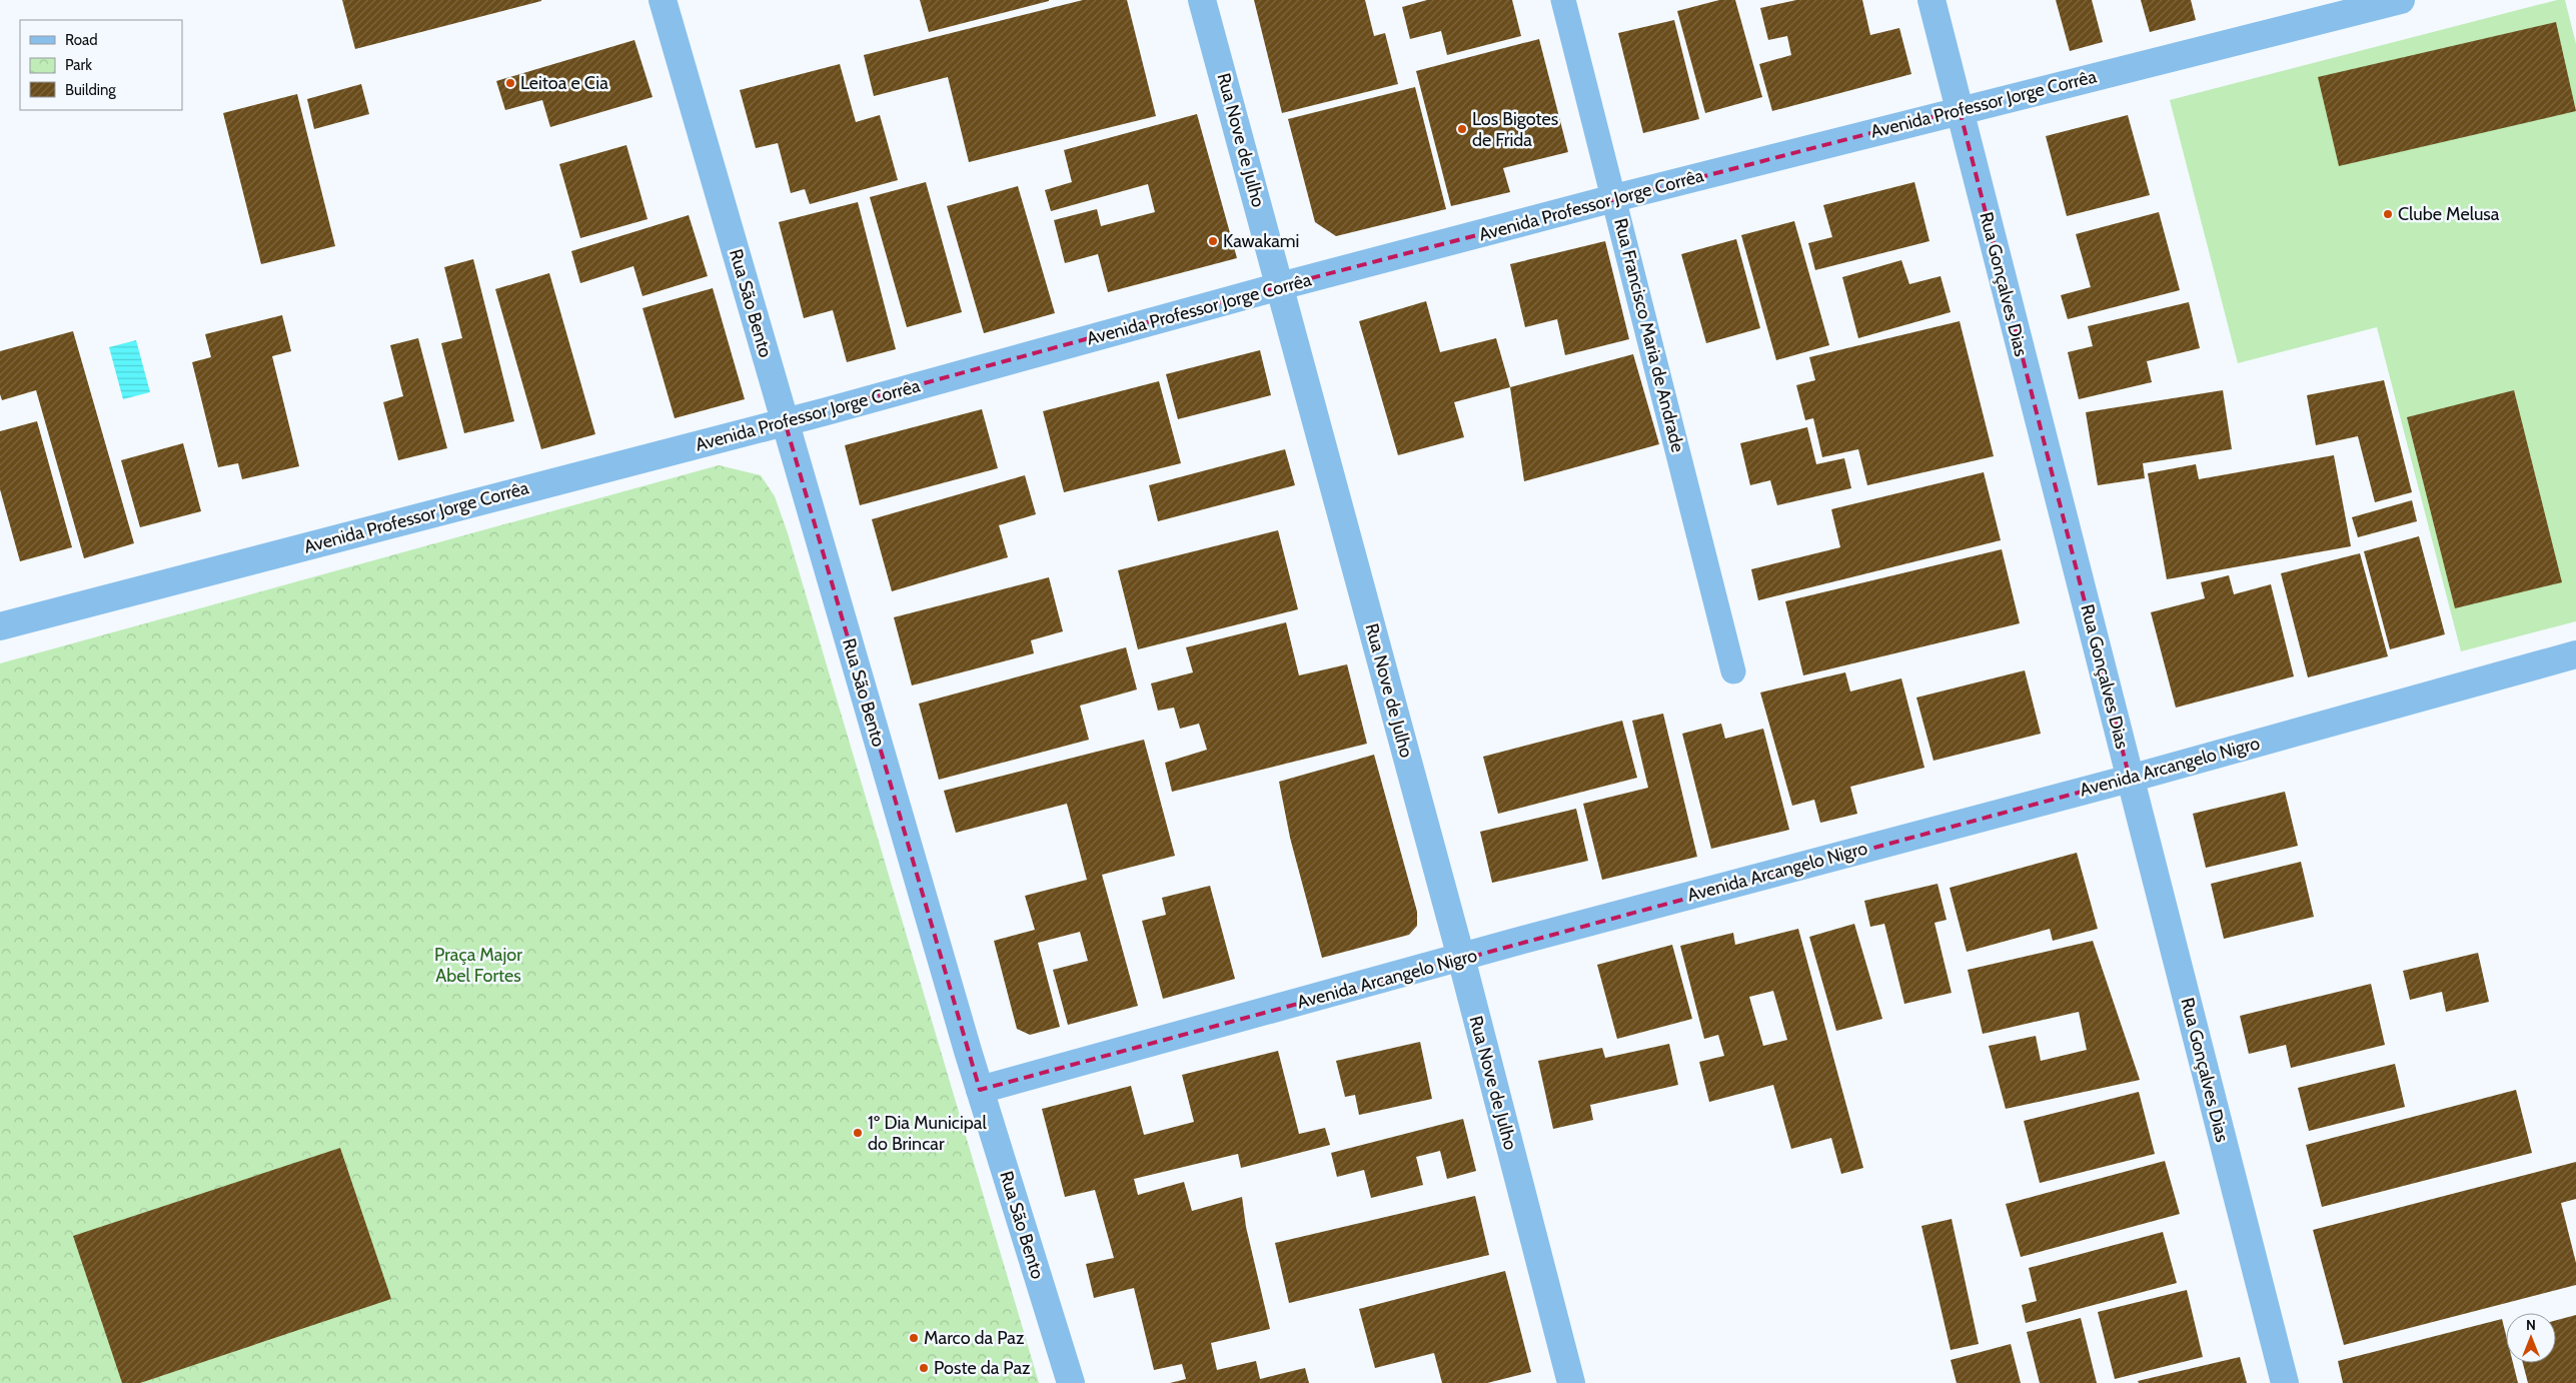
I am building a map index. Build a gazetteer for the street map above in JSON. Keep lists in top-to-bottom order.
{
  "streets": {
    "street": [
      "Avenida Professor Jorge Corrêa",
      "Rua Nove de Julho",
      "Rua Gonçalves Dias",
      "Rua São Bento",
      "Avenida Arcangelo Nigro"
    ],
    "lane": ["Rua Francisco Maria de Andrade"]
  },
  "crossings": [
    ["Avenida Professor Jorge Corrêa", "Rua Nove de Julho"],
    ["Avenida Professor Jorge Corrêa", "Rua Gonçalves Dias"],
    ["Avenida Professor Jorge Corrêa", "Rua São Bento"],
    ["Avenida Professor Jorge Corrêa", "Rua Francisco Maria de Andrade"],
    ["Rua Nove de Julho", "Avenida Arcangelo Nigro"],
    ["Rua Gonçalves Dias", "Avenida Arcangelo Nigro"],
    ["Rua São Bento", "Avenida Arcangelo Nigro"]
  ],
  "parks": ["Praça Major Abel Fortes"],
  "places": [
    "Leitoa e Cia",
    "Los Bigotes de Frida",
    "Clube Melusa",
    "Kawakami",
    "1º Dia Municipal do Brincar",
    "Marco da Paz",
    "Poste da Paz"
  ],
  "legend": ["Road", "Park", "Building"],
  "north": "top"
}
